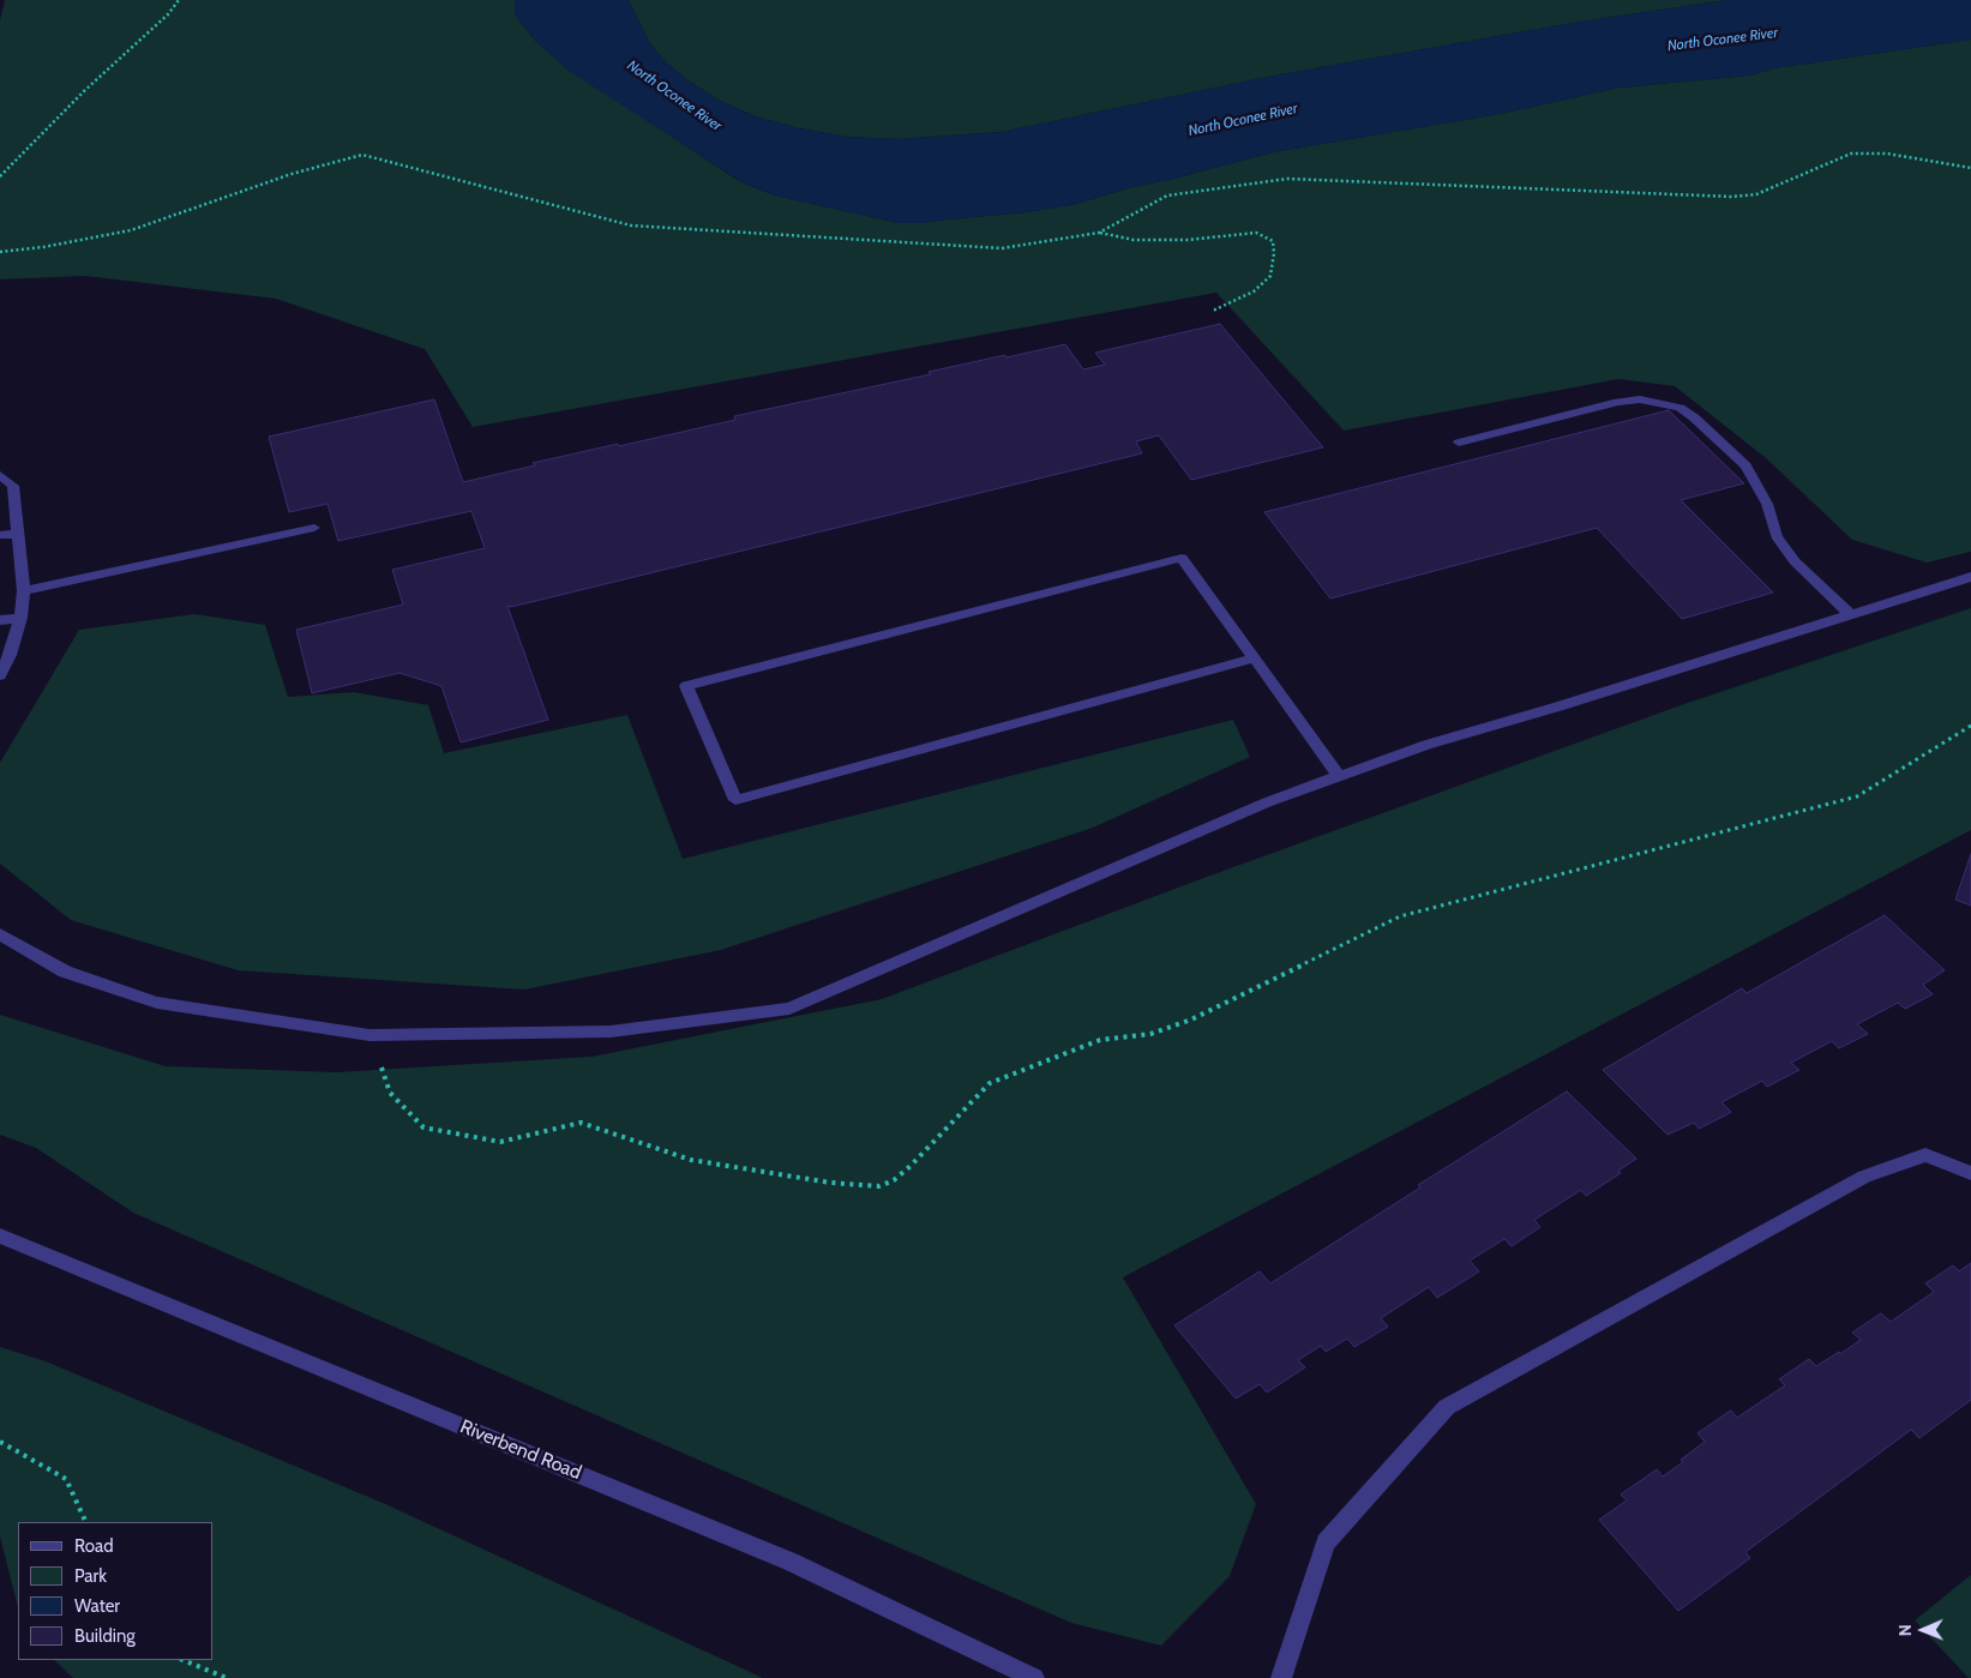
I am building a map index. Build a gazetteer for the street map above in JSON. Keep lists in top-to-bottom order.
{
  "streets": {
    "street": ["Riverbend Road"]
  },
  "water": ["North Oconee River"],
  "legend": [
    "Road",
    "Park",
    "Water",
    "Building"
  ],
  "north": "left"
}
